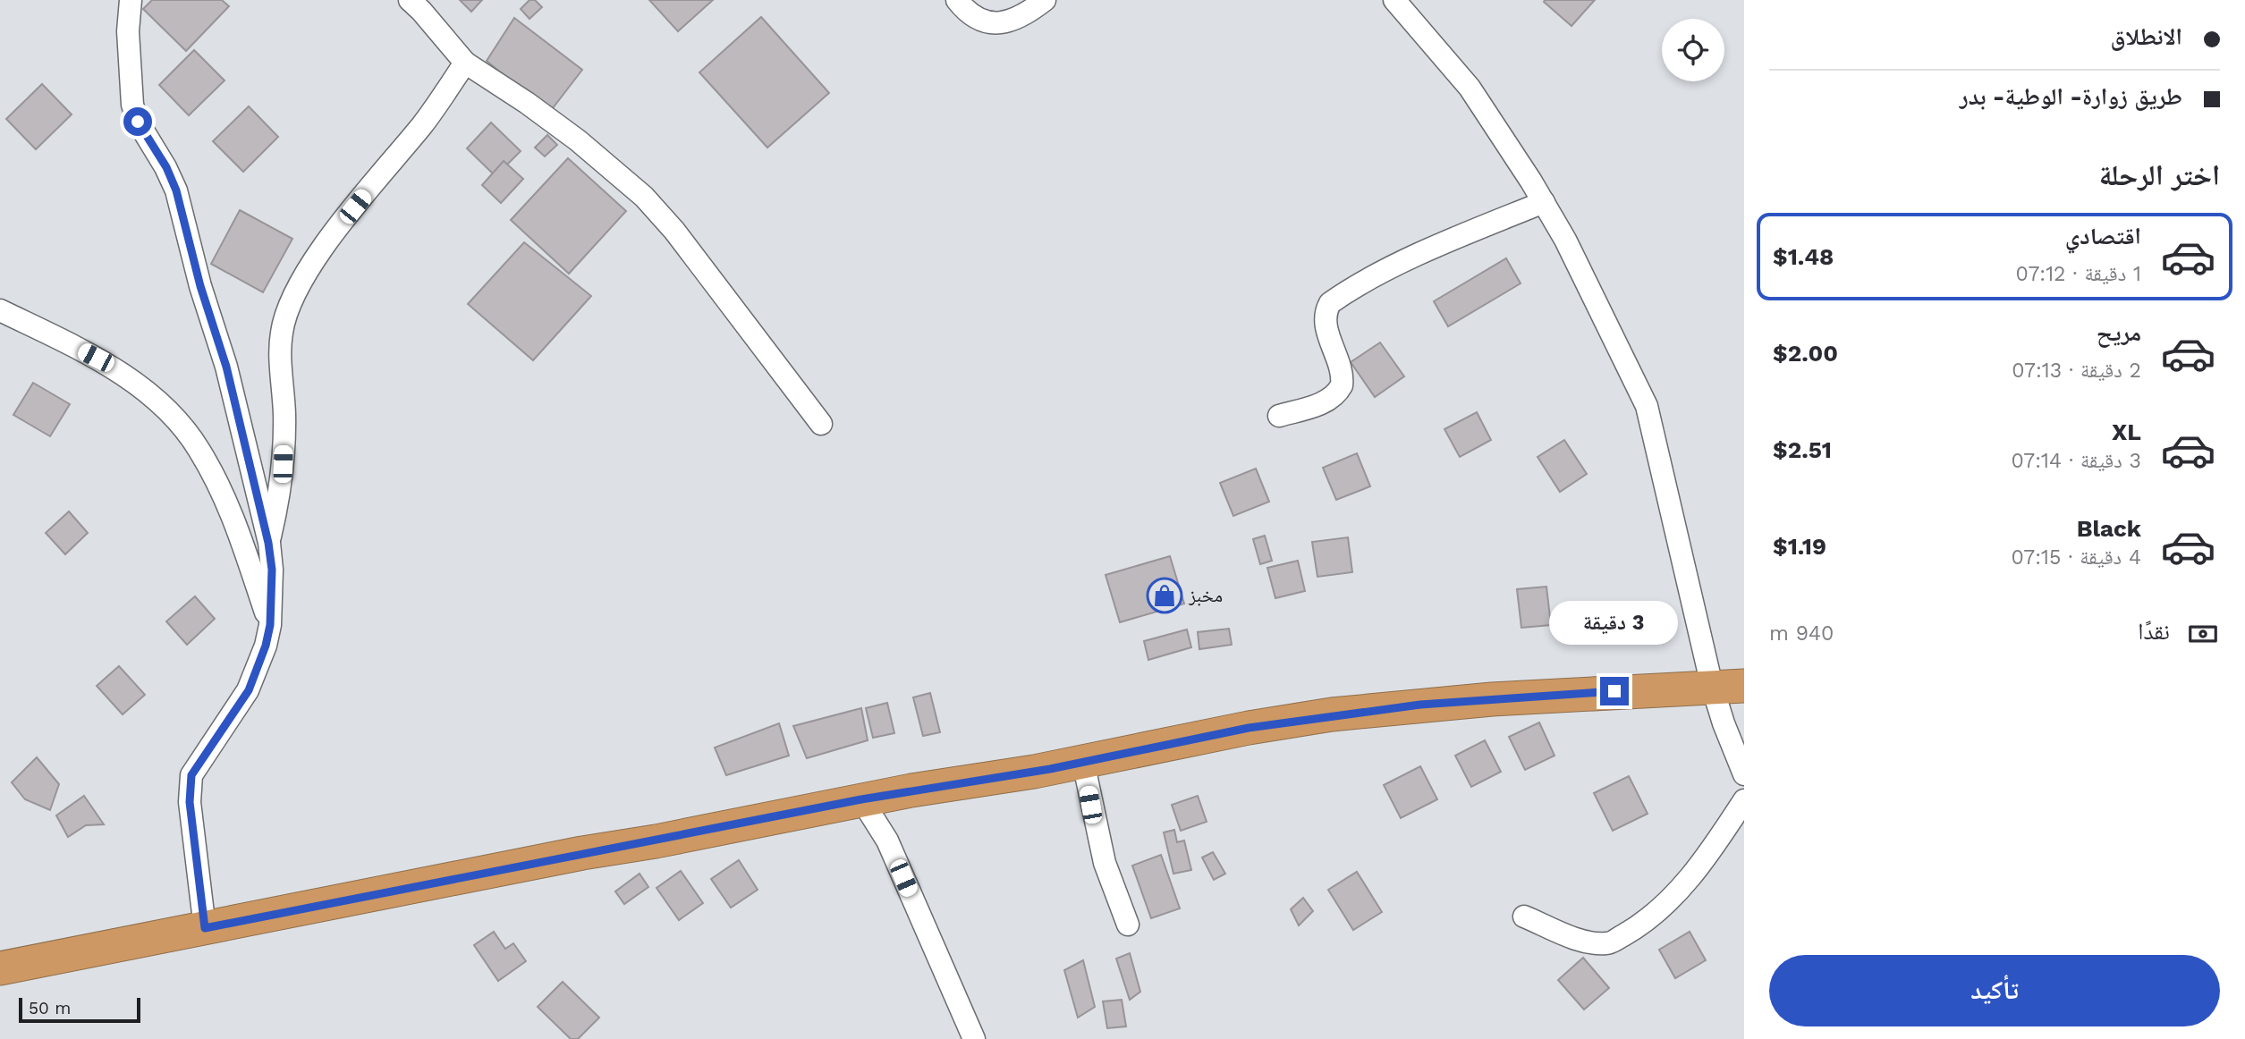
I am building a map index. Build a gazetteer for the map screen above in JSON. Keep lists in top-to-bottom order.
{
  "places": {
    "shop": ["مخبز"]
  },
  "scale_bar": "50 m",
  "page": {
    "banner": ["الانطلاق", "طريق زوارة- الوطية- بدر"],
    "heading": "اختر الرحلة",
    "list": [
      {
        "name": "اقتصادي",
        "note": "1 دقيقة · 07:12",
        "value": "$1.48"
      },
      {
        "name": "مريح",
        "note": "2 دقيقة · 07:13",
        "value": "$2.00"
      },
      {
        "name": "XL",
        "note": "3 دقيقة · 07:14",
        "value": "$2.51"
      },
      {
        "name": "Black",
        "note": "4 دقيقة · 07:15",
        "value": "$1.19"
      }
    ],
    "pay": ["نقدًا", "940 m"],
    "bubble": "3 دقيقة",
    "buttons": "تأكيد",
    "scale": "50 m"
  }
}
